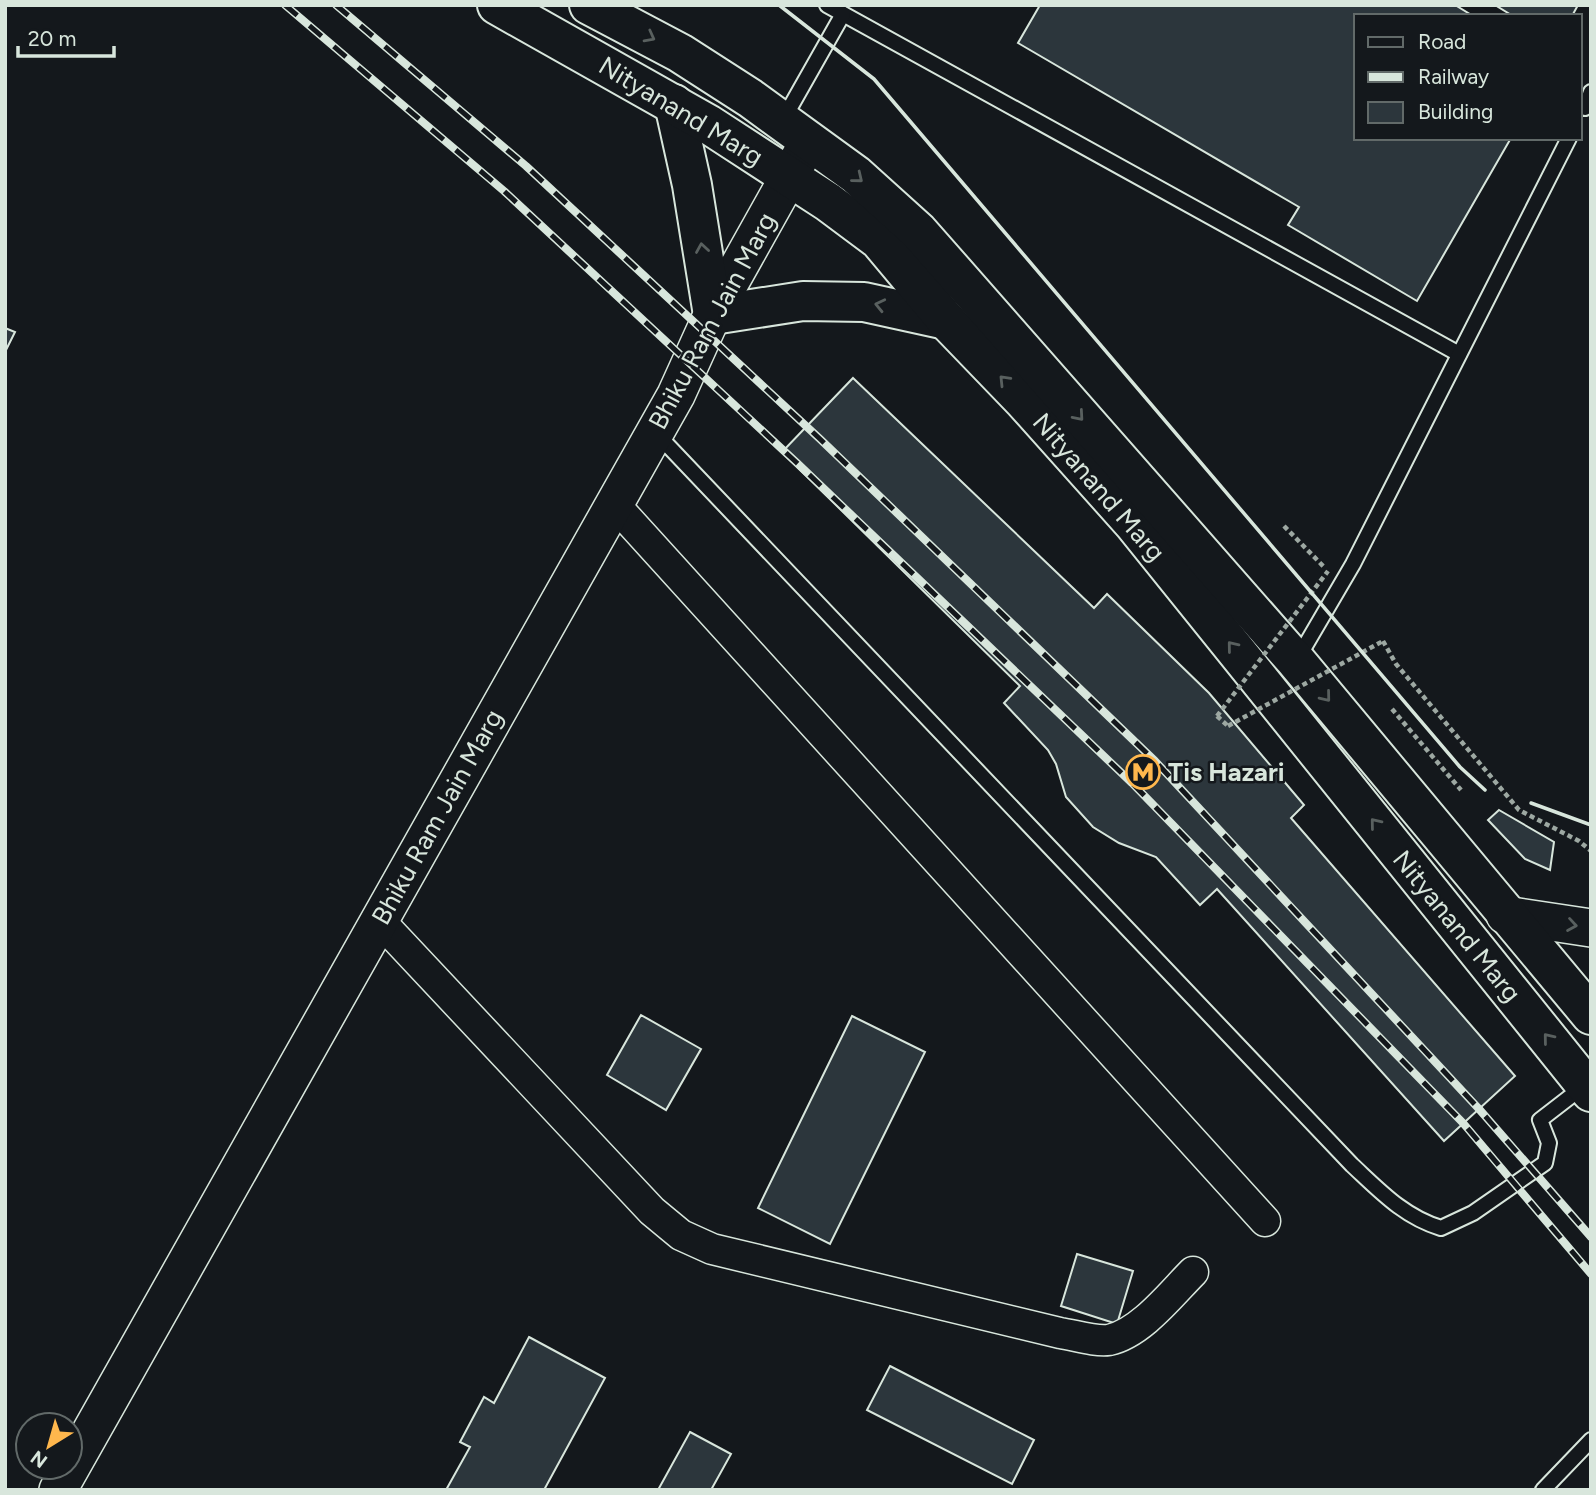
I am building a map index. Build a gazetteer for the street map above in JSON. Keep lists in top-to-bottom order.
{
  "streets": {
    "main road": ["Nityanand Marg"],
    "street": ["Bhiku Ram Jain Marg"]
  },
  "crossings": [
    ["Nityanand Marg", "Bhiku Ram Jain Marg"]
  ],
  "places": {
    "metro station": ["Tis Hazari"]
  },
  "legend": ["Road", "Railway", "Building"],
  "scale_bar": "20 m",
  "north": "bottom left"
}
